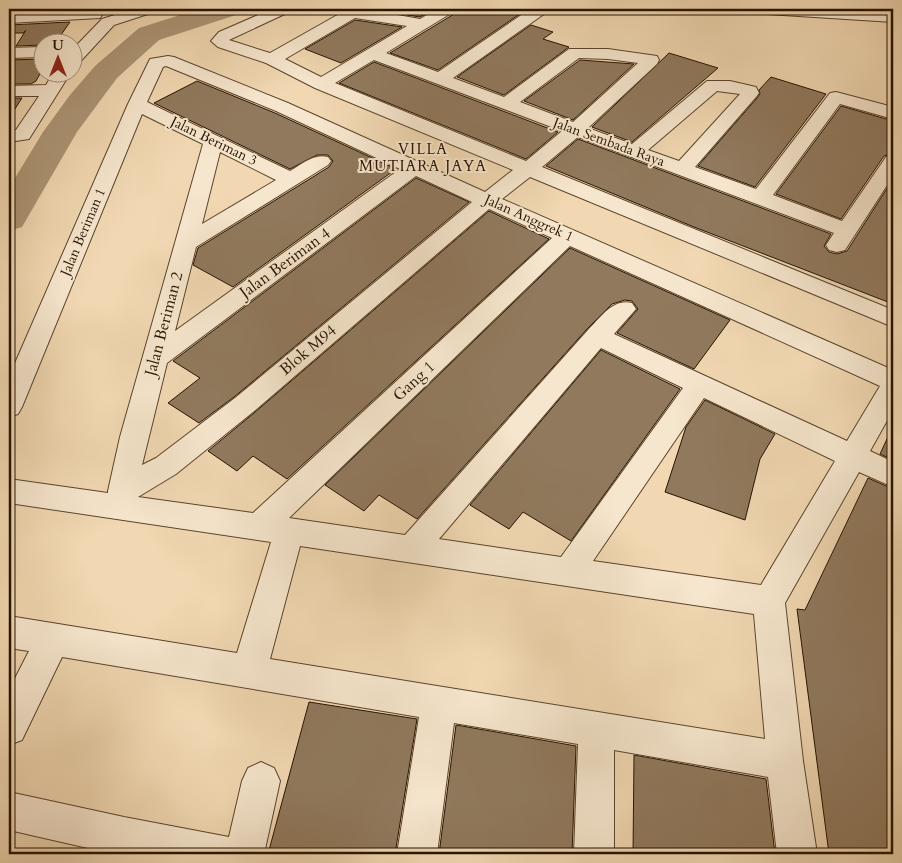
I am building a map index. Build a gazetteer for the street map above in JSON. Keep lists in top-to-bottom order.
{
  "streets": {
    "street": [
      "Jalan Beriman 3",
      "Jalan Sembada Raya",
      "Jalan Anggrek 1",
      "Jalan Beriman 1",
      "Jalan Beriman 4",
      "Jalan Beriman 2",
      "Blok M94",
      "Gang 1"
    ]
  },
  "crossings": [
    ["Jalan Beriman 3", "Jalan Beriman 1"],
    ["Jalan Beriman 3", "Jalan Beriman 2"],
    ["Jalan Sembada Raya", "Blok M94"],
    ["Jalan Anggrek 1", "Jalan Beriman 1"],
    ["Jalan Anggrek 1", "Jalan Beriman 4"],
    ["Jalan Anggrek 1", "Blok M94"],
    ["Jalan Anggrek 1", "Gang 1"],
    ["Jalan Beriman 4", "Jalan Beriman 2"],
    ["Jalan Beriman 2", "Blok M94"]
  ],
  "districts": ["VILLA MUTIARA JAYA"],
  "north": "top"
}
